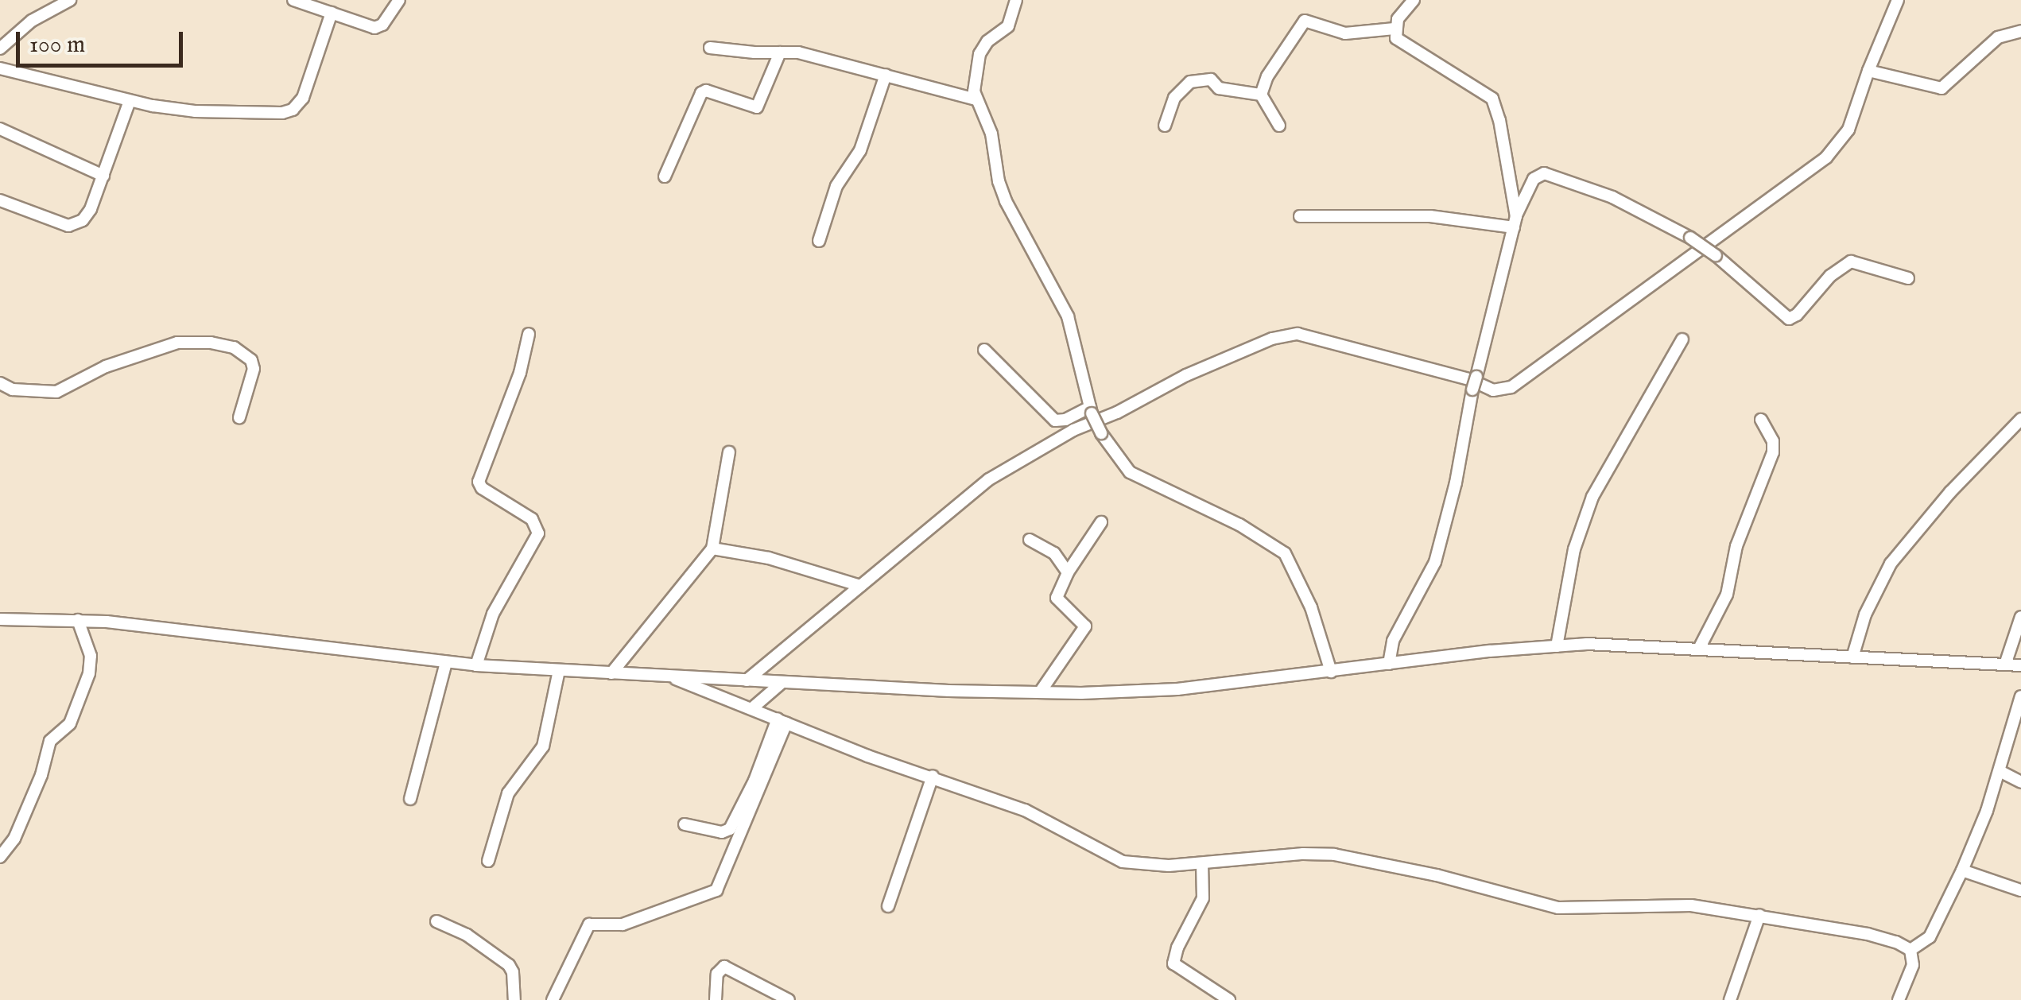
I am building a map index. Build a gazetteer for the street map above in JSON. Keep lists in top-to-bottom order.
{
  "scale_bar": "100 m"
}
